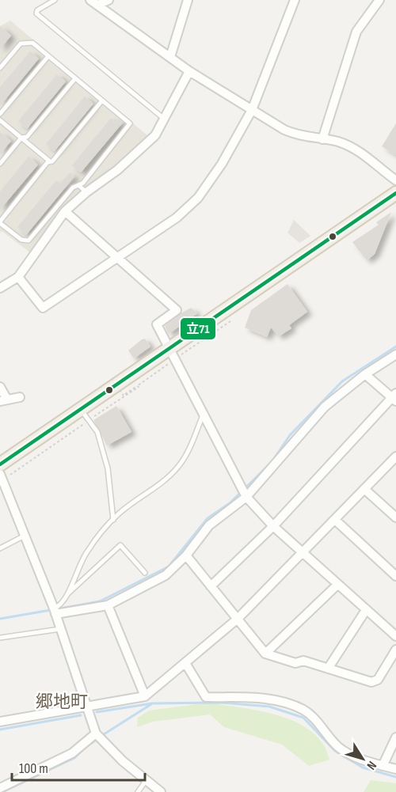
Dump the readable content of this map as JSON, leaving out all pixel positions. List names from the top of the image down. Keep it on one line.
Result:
{"districts":["郷地町"],"lines":["transit line 立71"],"scale_bar":"100 m","north":"bottom right"}
